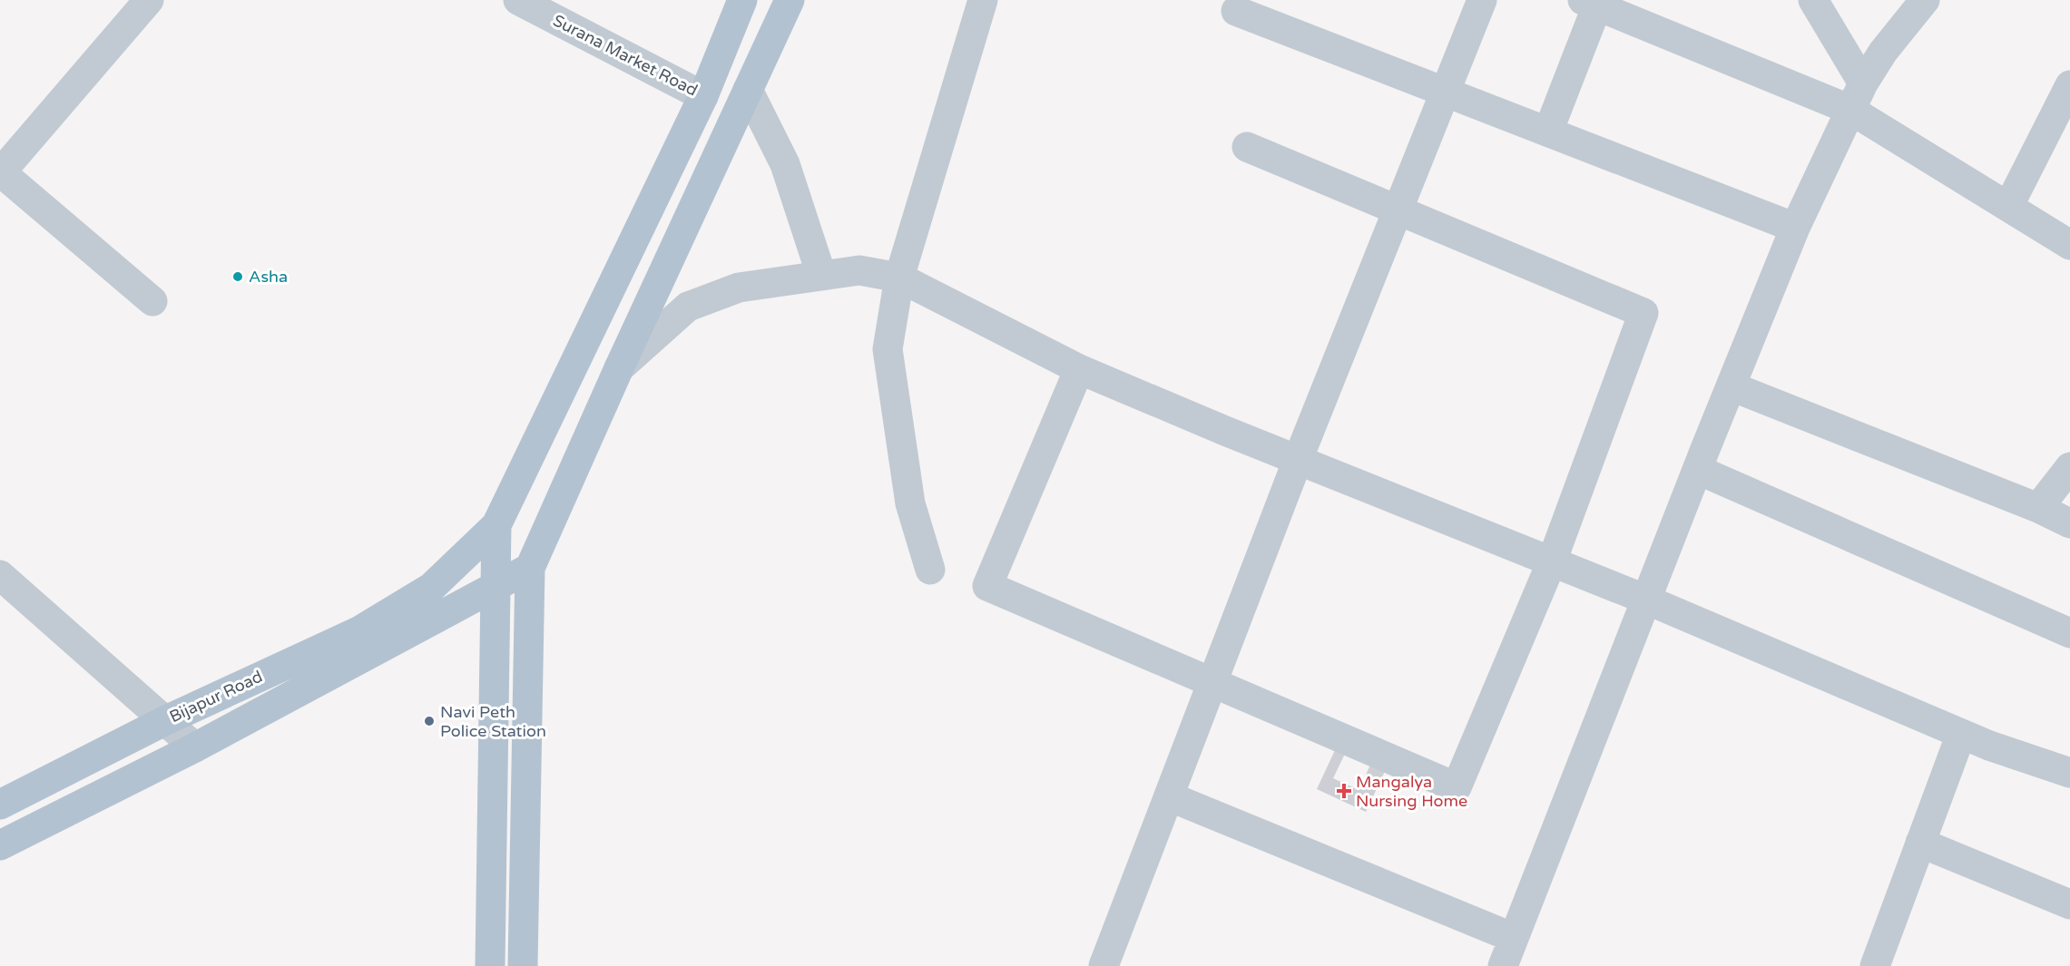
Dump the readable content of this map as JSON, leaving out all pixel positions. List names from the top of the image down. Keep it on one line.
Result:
{"streets":{"main road":["Bijapur Road"],"street":["Surana Market Road"]},"places":{"other":["Asha","Navi Peth Police Station"],"health":["Mangalya Nursing Home"]}}
